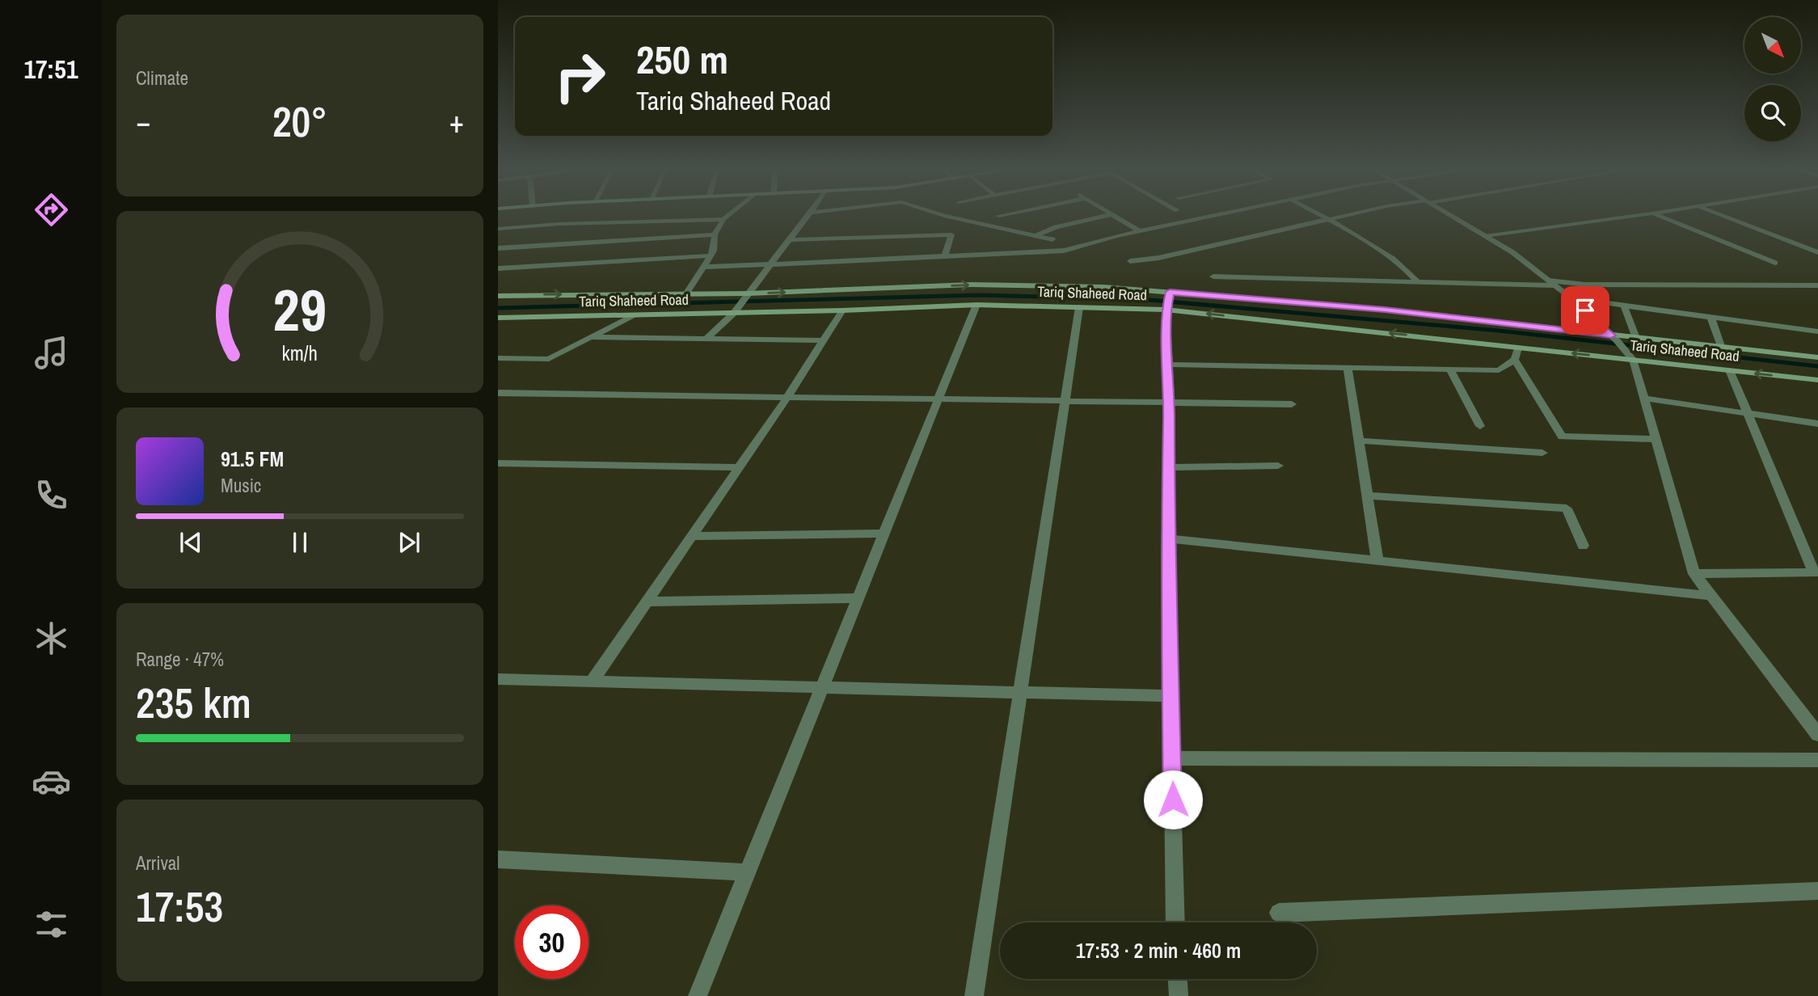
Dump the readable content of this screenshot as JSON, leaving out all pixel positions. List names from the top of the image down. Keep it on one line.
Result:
{"streets":{"main road":["Tariq Shaheed Road"]},"north":"bottom right","page":{"tabs":"17:51","tile":["Climate",["Range · 47%","235 km"],["Arrival","17:53"]],"turn":["250 m","Tariq Shaheed Road"],"heat":["−","20°","+"],"song":["91.5 FM","Music"],"limit":"30","trip":"17:53 · 2 min · 460 m","gauge":["29","km/h"]}}
